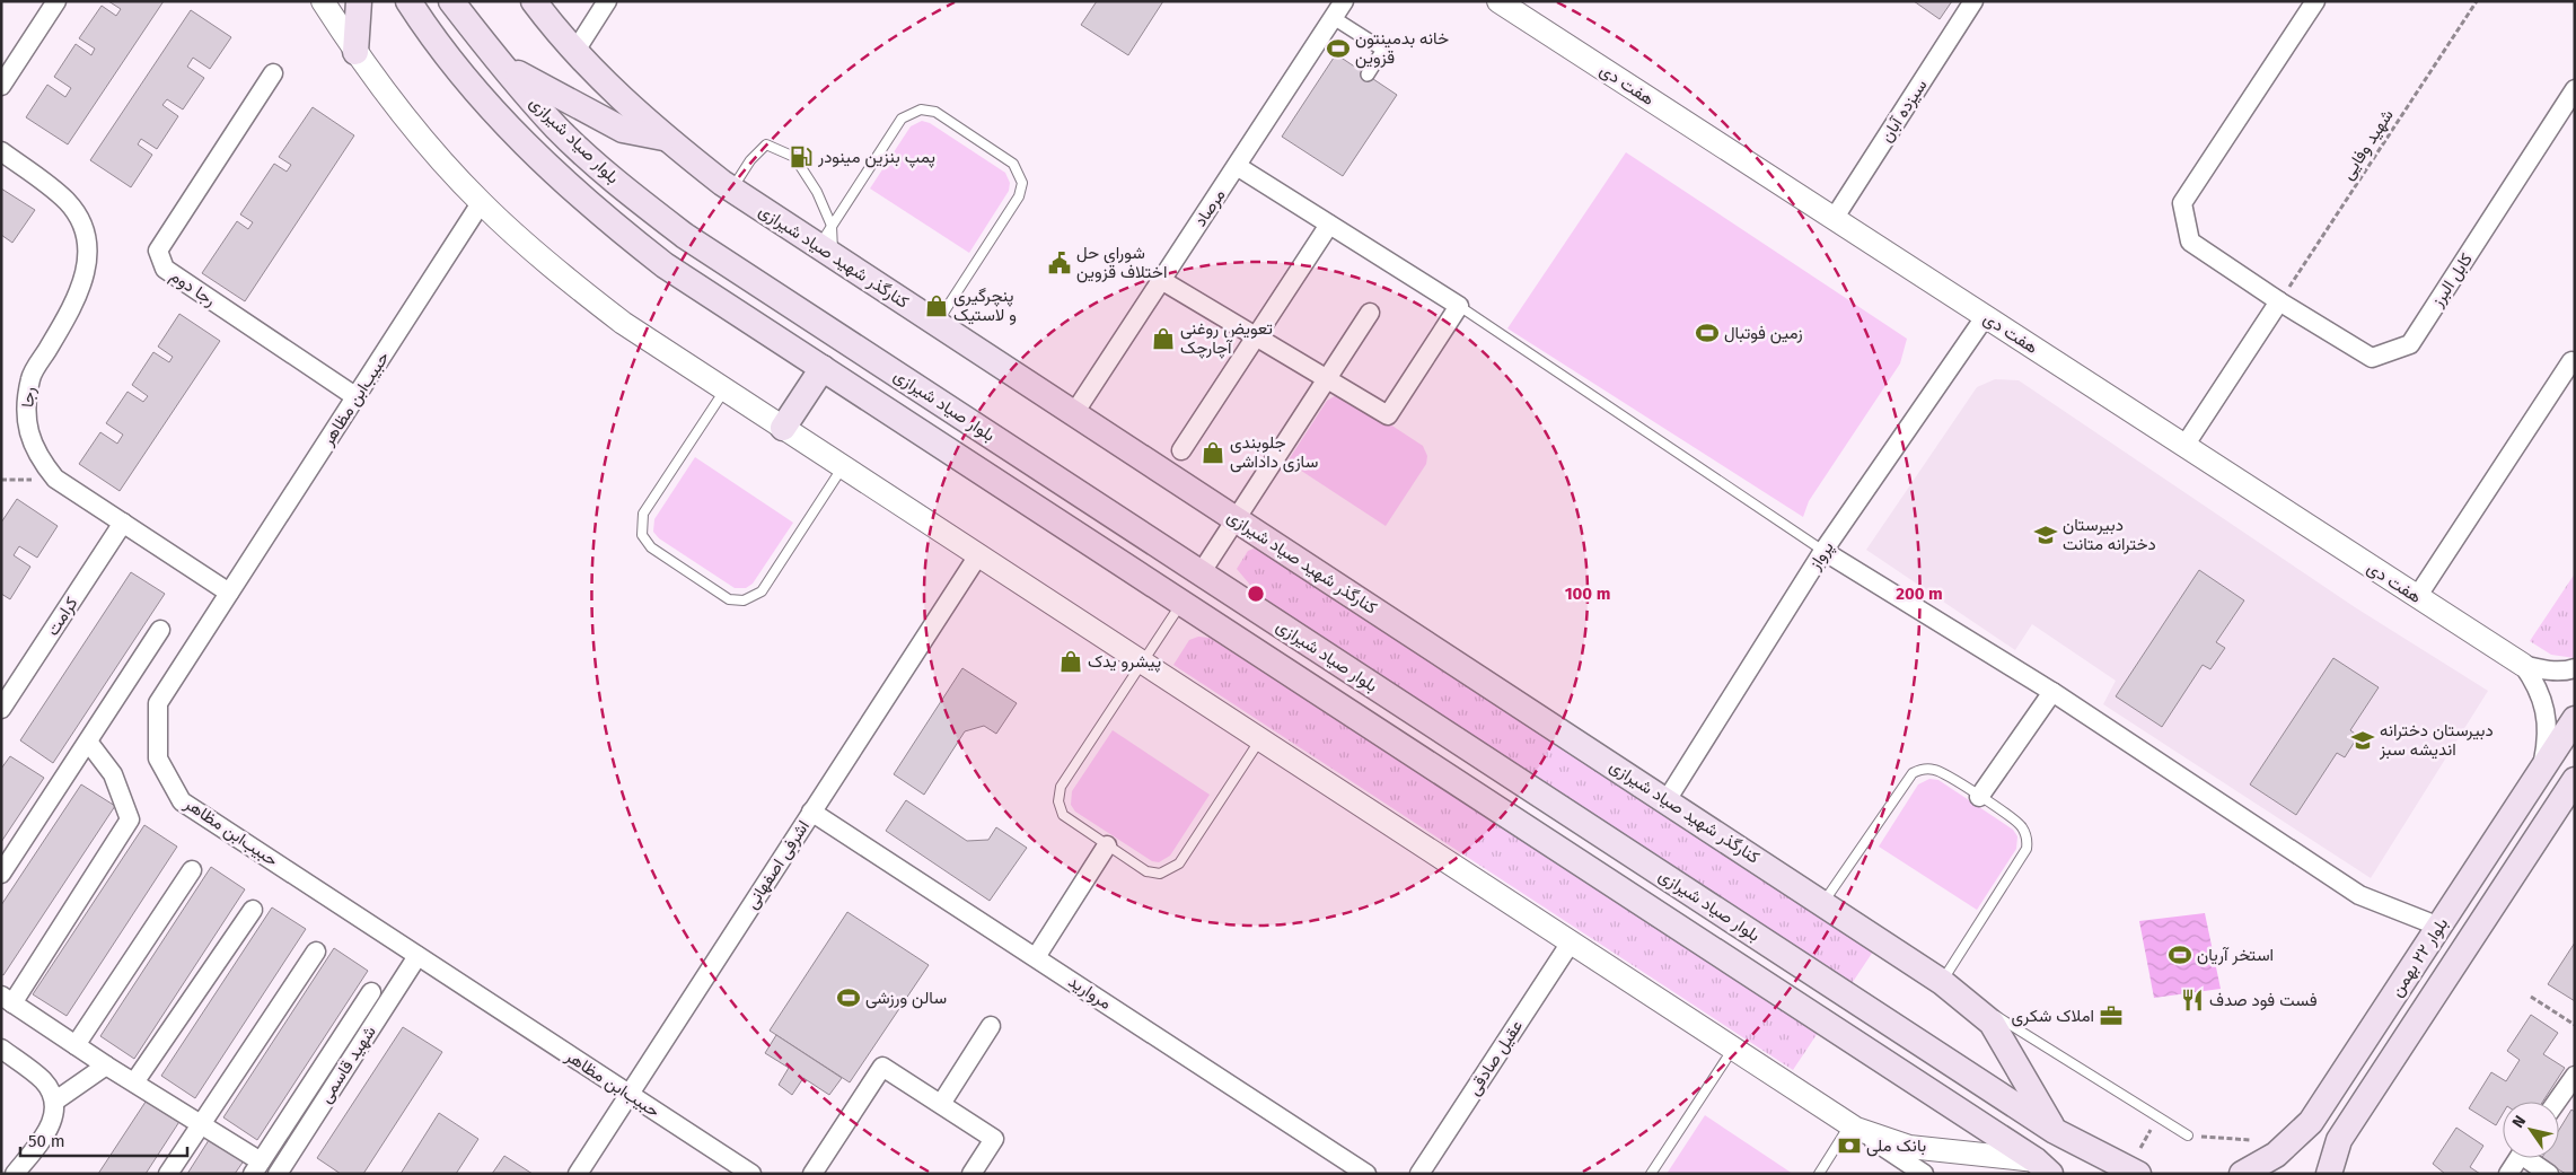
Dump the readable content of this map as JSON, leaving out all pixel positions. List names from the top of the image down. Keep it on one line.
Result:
{"streets":{"main road":["بلوار صیاد شیرازی","کنارگذر شهید صیاد شیرازی","بلوار ۲۲ بهمن"],"street":["هفت دی","سیزده آبان","مرصاد","کابل البرز","رجا دوم","رجا","حبیب‌ابن مظاهر","پرواز","کرامت","اشرفی اصفهانی","مروارید","عقیل صادقی","شهید قاسمی"],"path":["شهید وفایی"]},"crossings":[["هفت دی","سیزده آبان"],["هفت دی","پرواز"],["بلوار صیاد شیرازی","کنارگذر شهید صیاد شیرازی"],["شهید وفایی","کابل البرز"],["مرصاد","کنارگذر شهید صیاد شیرازی"],["کنارگذر شهید صیاد شیرازی","پرواز"],["رجا دوم","حبیب‌ابن مظاهر"],["رجا","حبیب‌ابن مظاهر"],["رجا","کرامت"],["حبیب‌ابن مظاهر","اشرفی اصفهانی"],["حبیب‌ابن مظاهر","شهید قاسمی"],["اشرفی اصفهانی","مروارید"]],"places":{"sports":["خانه بدمینتون قزوین","زمین فوتبال","استخر آریان","سالن ورزشی"],"fuel station":["پمپ بنزین مینودر"],"public building":["شورای حل اختلاف قزوین"],"shop":["پنچرگیری و لاستیک","تعویض روغنی آچارچک","جلوبندی سازی داداشی","پیشرو یدک"],"school or university":["دبیرستان دخترانه متانت","دبیرستان دخترانه اندیشه سبز"],"restaurant":["فست فود صدف"],"office":["املاک شکری"],"bank":["بانک ملی"]},"scale_bar":"50 m","north":"top left","rings":["100 m","200 m"]}
